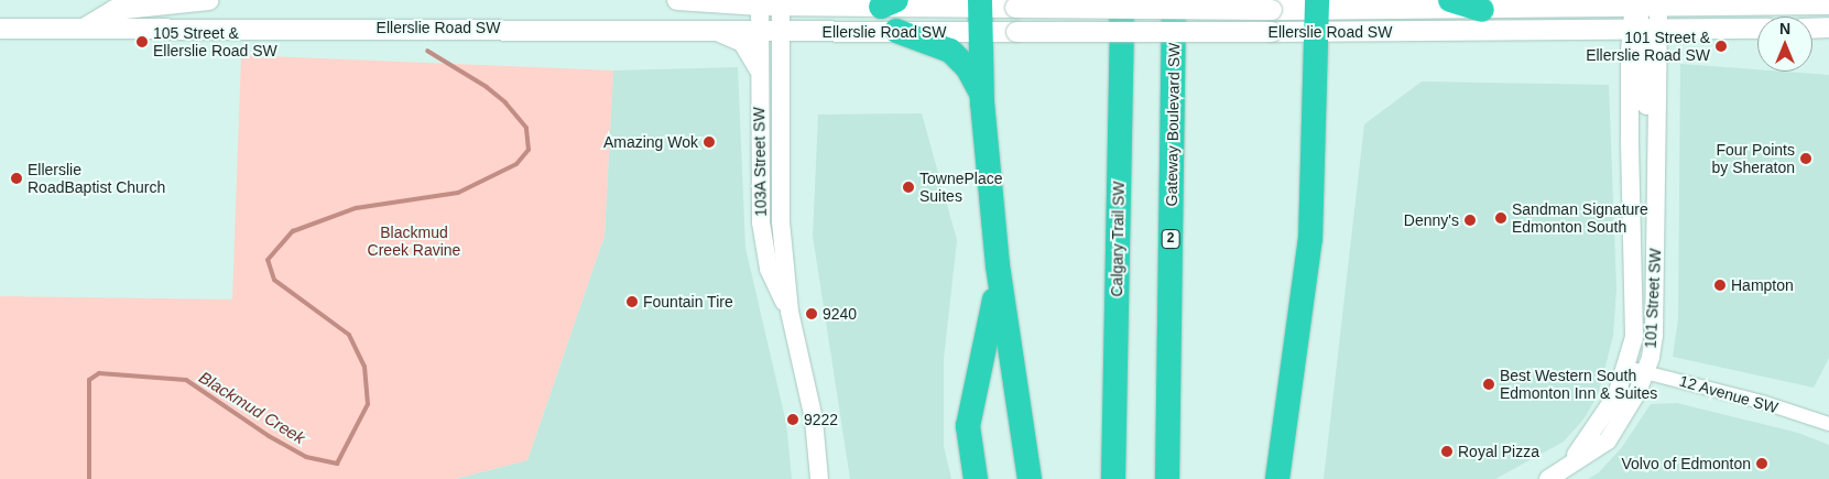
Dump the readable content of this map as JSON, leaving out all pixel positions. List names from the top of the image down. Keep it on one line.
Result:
{"streets":{"highway":["Gateway Boulevard SW","Calgary Trail SW","2"],"main road":["Ellerslie Road SW"],"street":["103A Street SW","101 Street SW","12 Avenue SW"]},"crossings":[["Ellerslie Road SW","103A Street SW"],["Ellerslie Road SW","101 Street SW"],["101 Street SW","12 Avenue SW"]],"water":["Blackmud Creek"],"parks":["Blackmud Creek Ravine"],"places":["105 Street & Ellerslie Road SW","101 Street & Ellerslie Road SW","Amazing Wok","Four Points by Sheraton","Ellerslie RoadBaptist Church","TownePlace Suites","Sandman Signature Edmonton South","Denny's","Hampton","Fountain Tire","9240","Best Western South Edmonton Inn & Suites","9222","Royal Pizza","Volvo of Edmonton"],"north":"top"}
